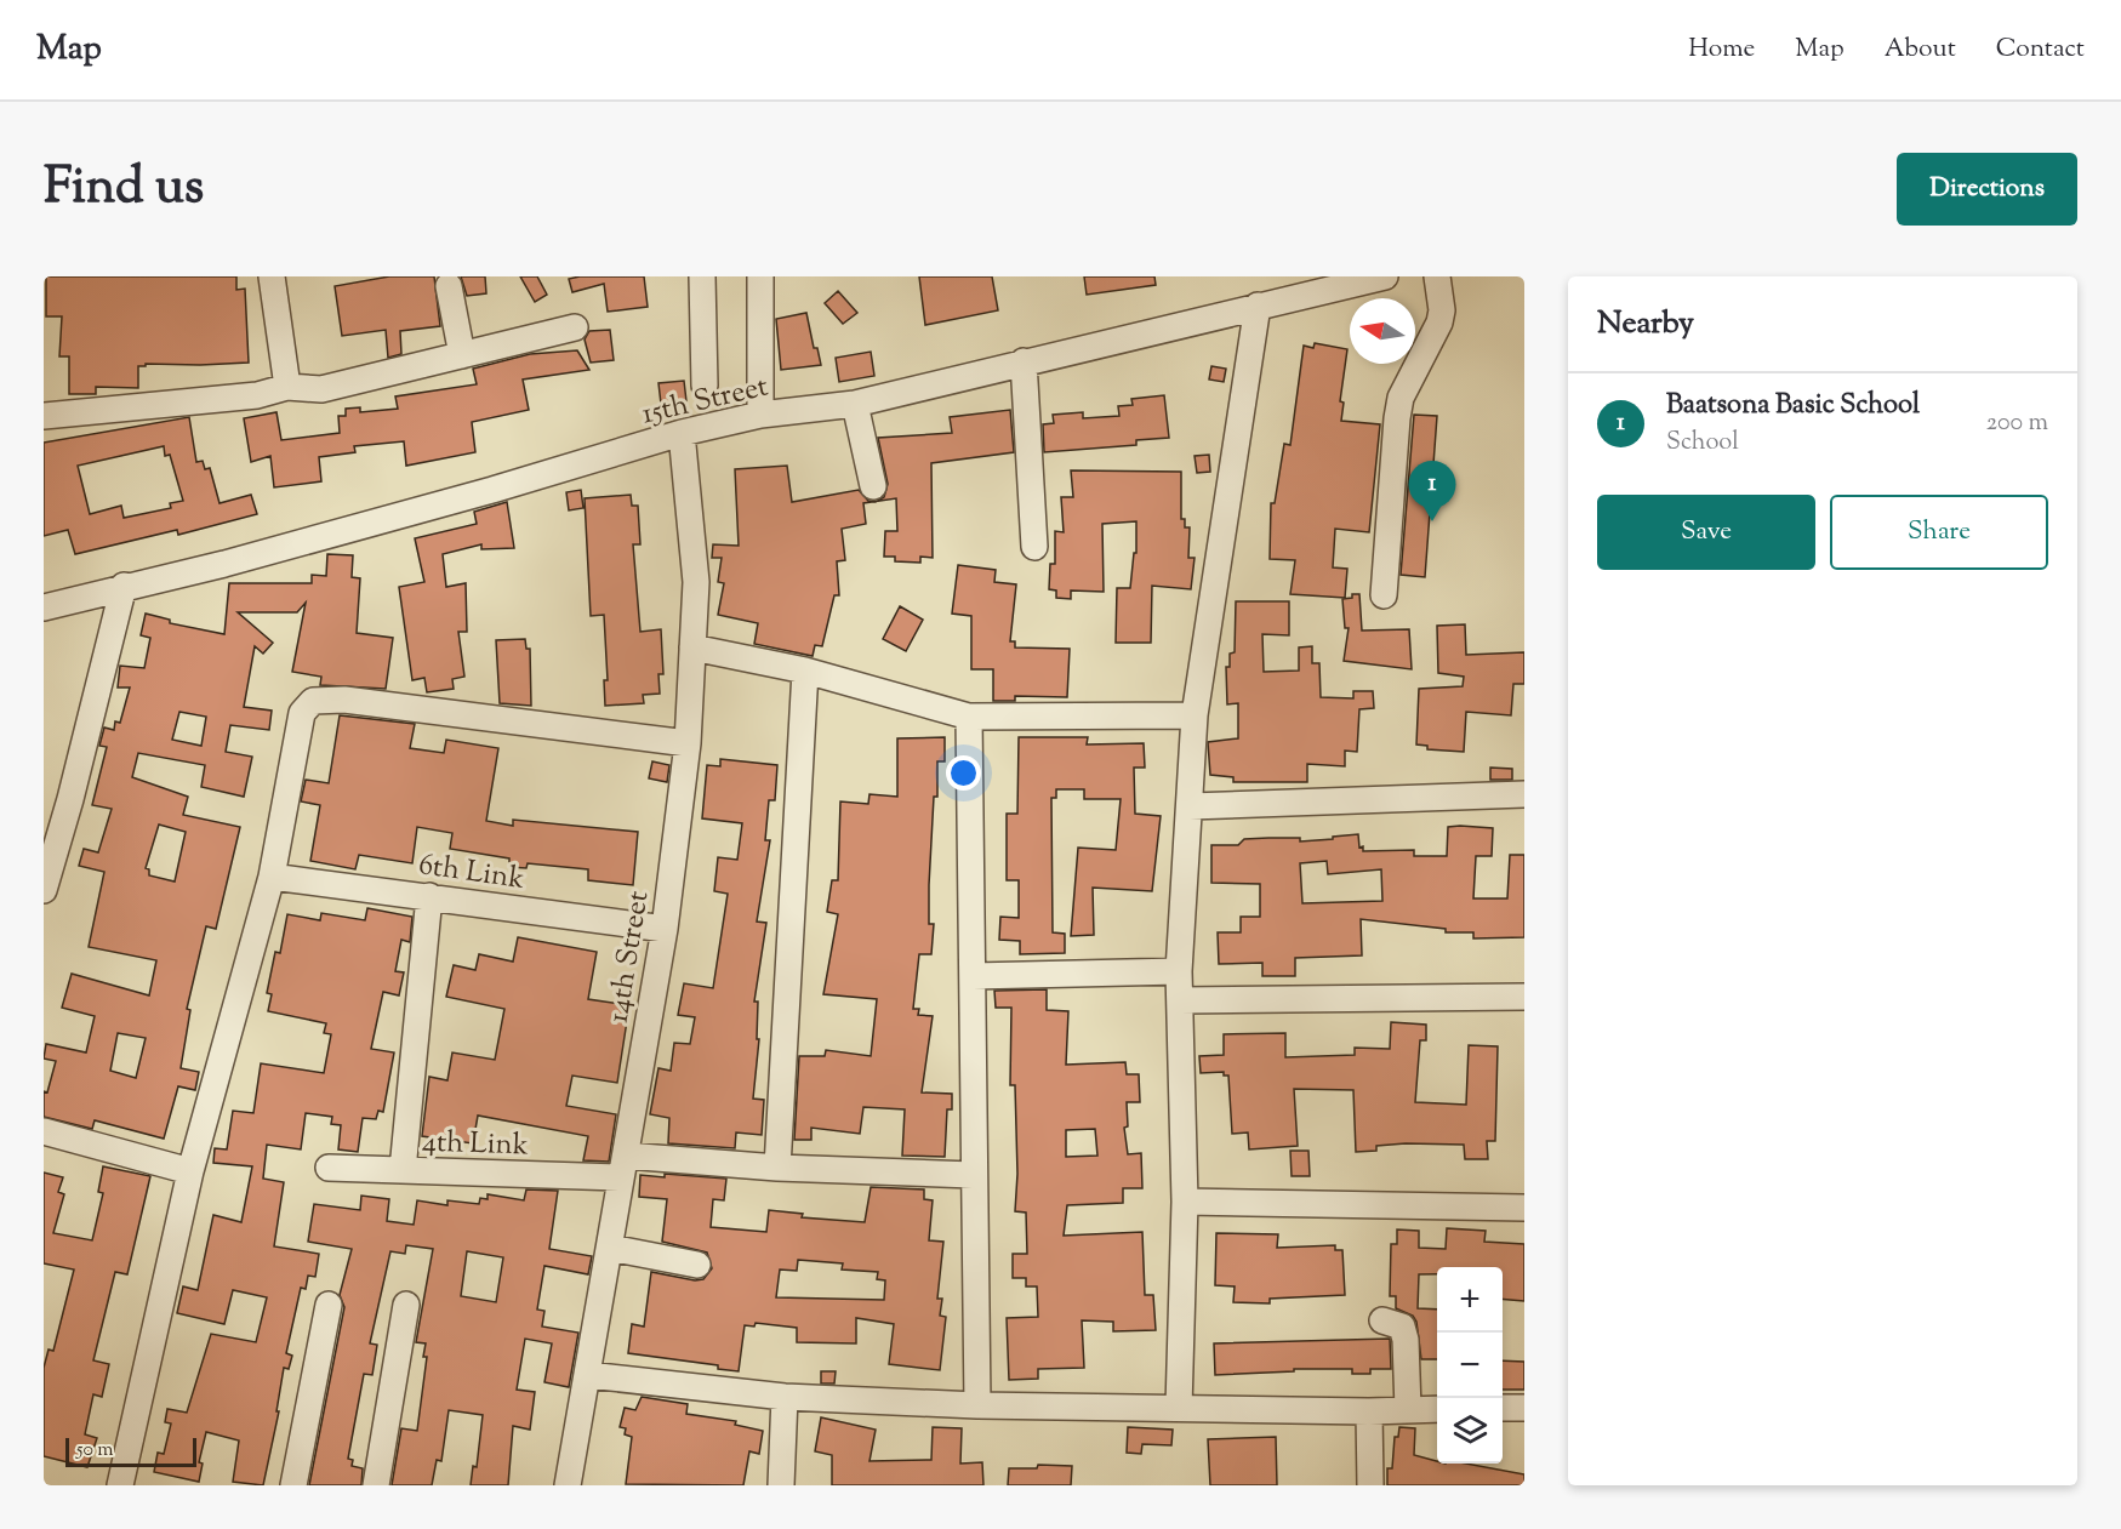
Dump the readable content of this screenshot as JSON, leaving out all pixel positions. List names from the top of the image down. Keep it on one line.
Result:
{"streets":{"street":["15th Street","6th Link","14th Street","4th Link"]},"crossings":[["15th Street","14th Street"],["6th Link","14th Street"],["14th Street","4th Link"]],"scale_bar":"50 m","north":"left","page":{"header":"Map","nav":["Home","Map","About","Contact"],"title":"Find us","buttons":["Directions",["Save","Share"]],"heading":"Nearby","list":[{"mark":"1","name":"Baatsona Basic School","note":"School","value":"200 m"}],"pins":"1","map_buttons":["+","−"],"scale":"50 m"}}
